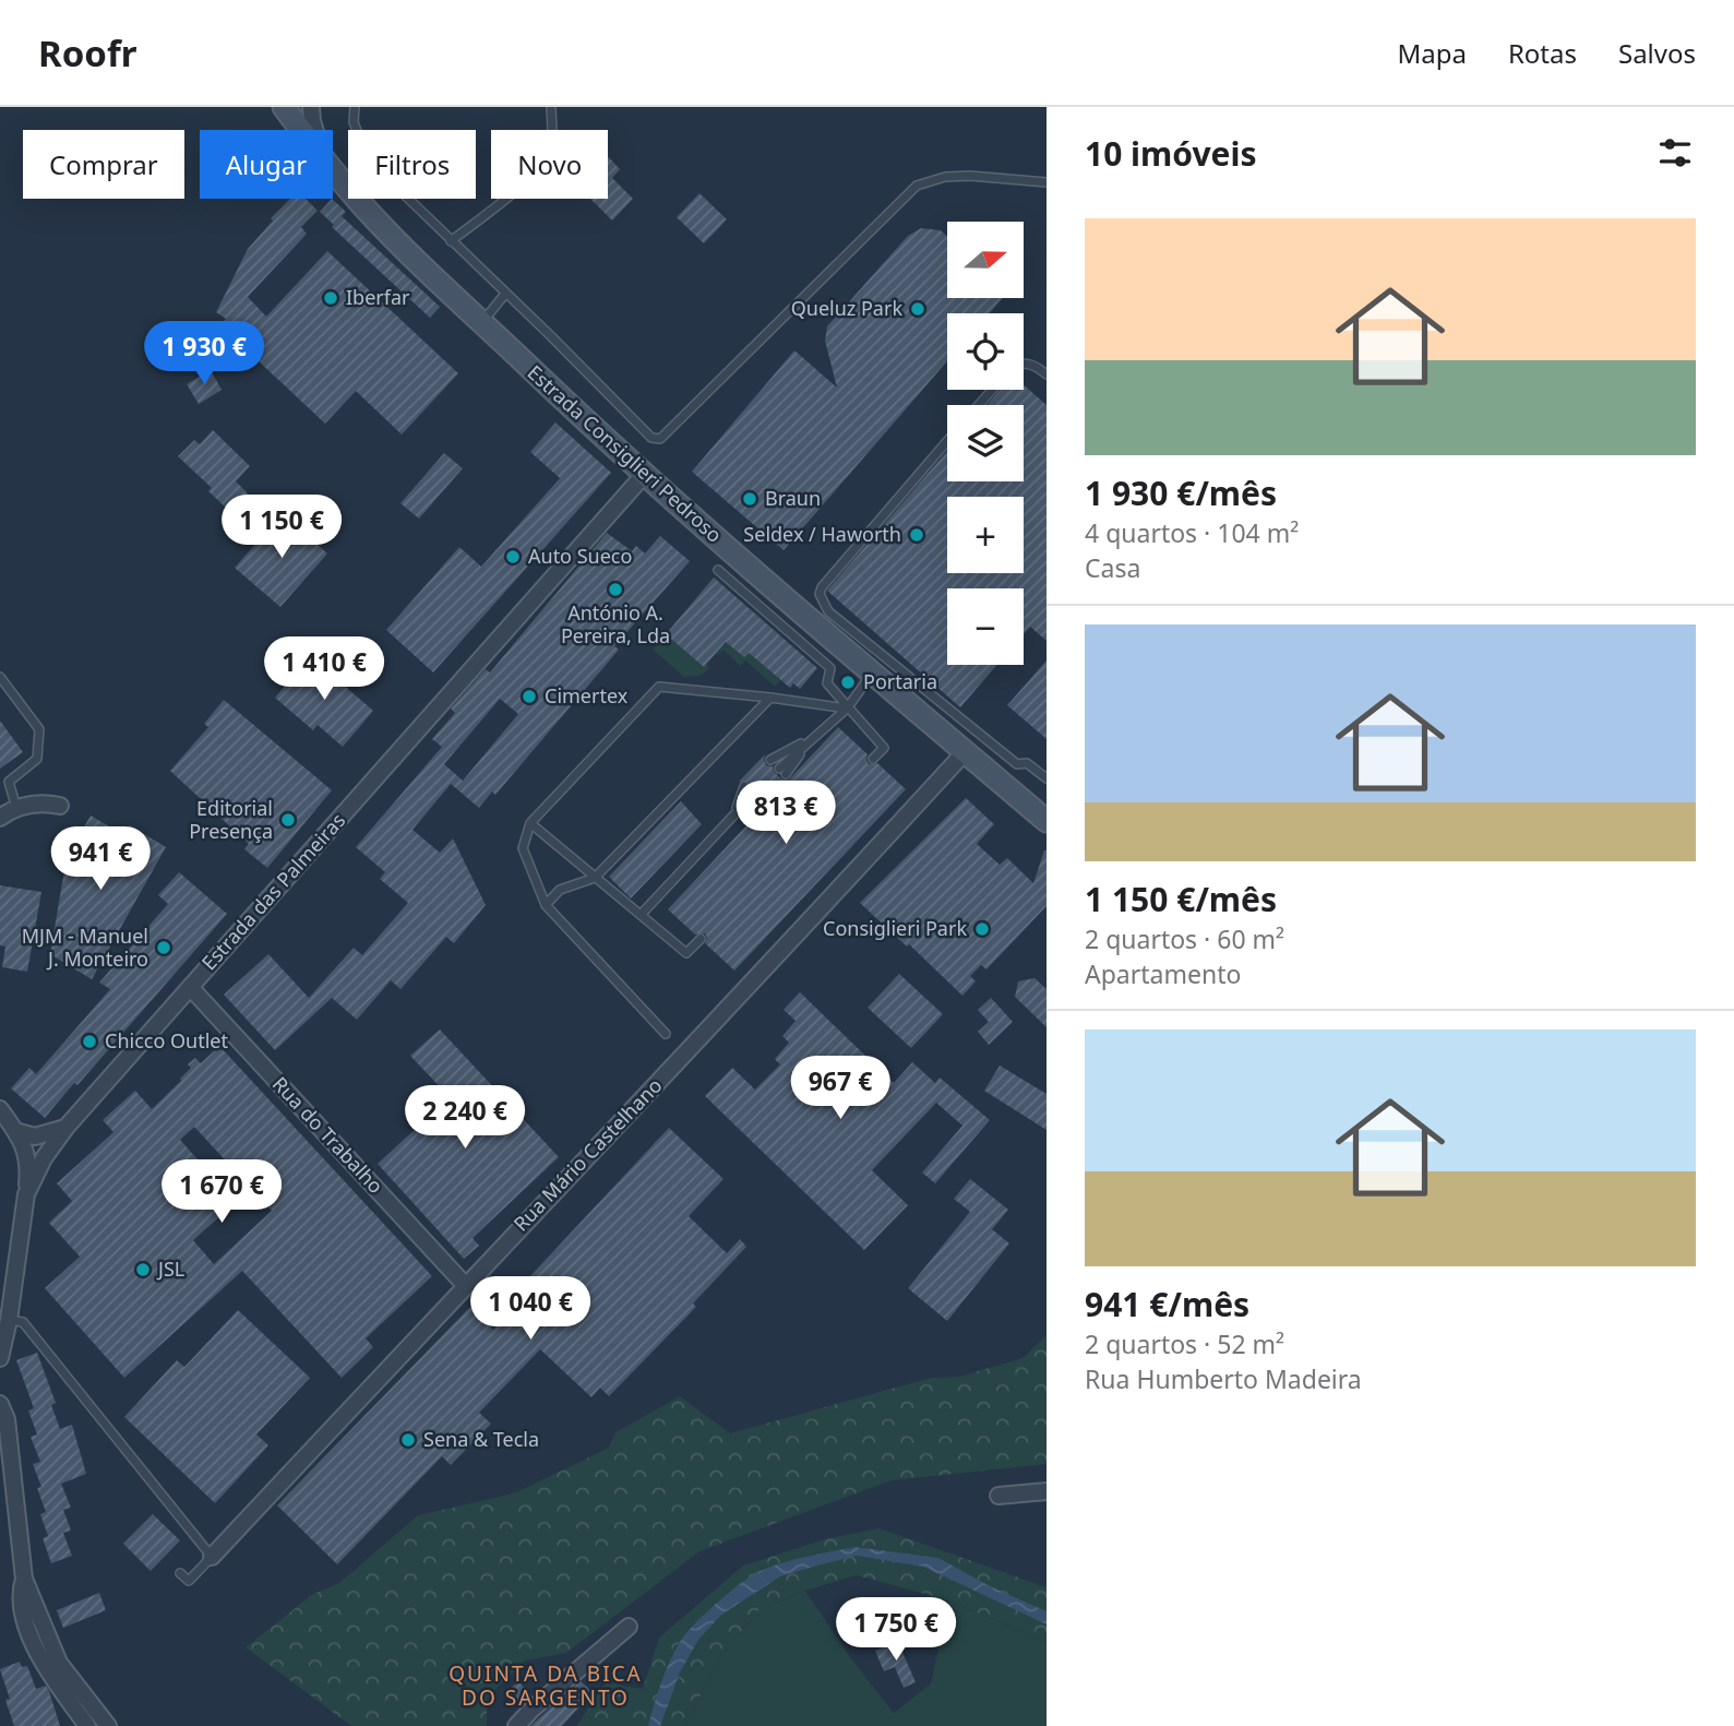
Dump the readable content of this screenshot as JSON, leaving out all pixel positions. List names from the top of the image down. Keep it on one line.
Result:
{"streets":{"main road":["Estrada Consiglieri Pedroso"],"street":["Estrada das Palmeiras","Rua do Trabalho","Rua Mário Castelhano"]},"crossings":[["Estrada Consiglieri Pedroso","Estrada das Palmeiras"],["Estrada Consiglieri Pedroso","Rua Mário Castelhano"],["Estrada das Palmeiras","Rua do Trabalho"],["Rua do Trabalho","Rua Mário Castelhano"]],"districts":["QUINTA DA BICA DO SARGENTO"],"places":["Iberfar","Queluz Park","Braun","Seldex / Haworth","Auto Sueco","António A. Pereira, Lda","Portaria","Cimertex","Editorial Presença","Consiglieri Park","MJM - Manuel J. Monteiro","Chicco Outlet","JSL","Sena & Tecla"],"north":"right","page":{"header":"Roofr","nav":["Mapa","Rotas","Salvos"],"heading":"10 imóveis","chip":["Comprar","Alugar","Filtros","Novo"],"list":[{"name":"1 930 €/mês","note":"4 quartos · 104 m² · Casa"},{"name":"1 150 €/mês","note":"2 quartos · 60 m² · Apartamento"},{"name":"941 €/mês","note":"2 quartos · 52 m² · Rua Humberto Madeira"}],"map_buttons":["+","−"],"price":["1 930 €","1 150 €","1 410 €","813 €","941 €","967 €","2 240 €","1 670 €","1 040 €","1 750 €"]}}
